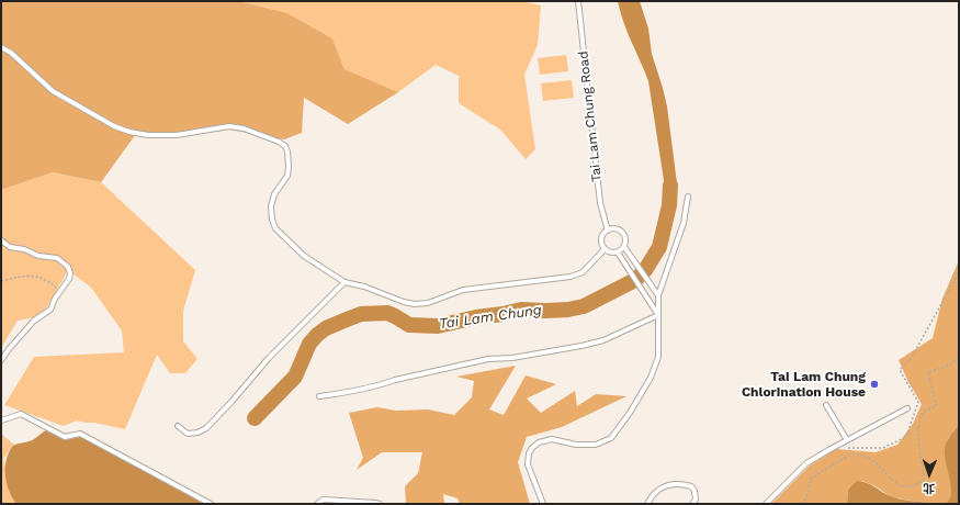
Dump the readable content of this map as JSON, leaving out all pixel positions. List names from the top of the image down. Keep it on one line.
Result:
{"streets":{"lane":["Tai Lam Chung Road"]},"water":["Tai Lam Chung"],"places":["Tai Lam Chung Chlorination House"],"north":"bottom"}
